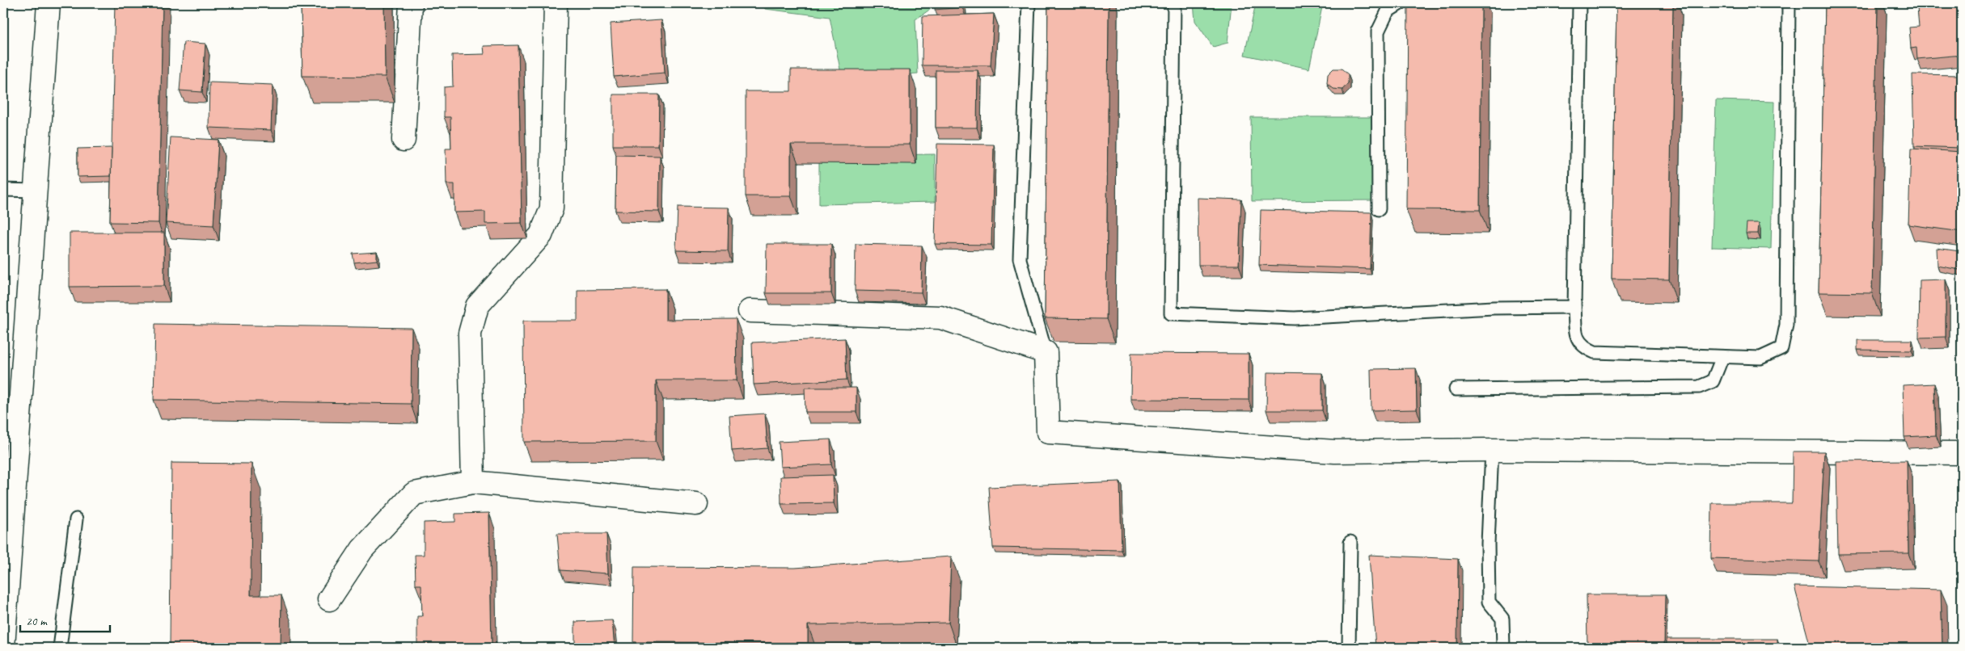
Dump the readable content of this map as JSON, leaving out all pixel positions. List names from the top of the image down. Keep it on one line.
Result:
{"scale_bar":"20 m"}
